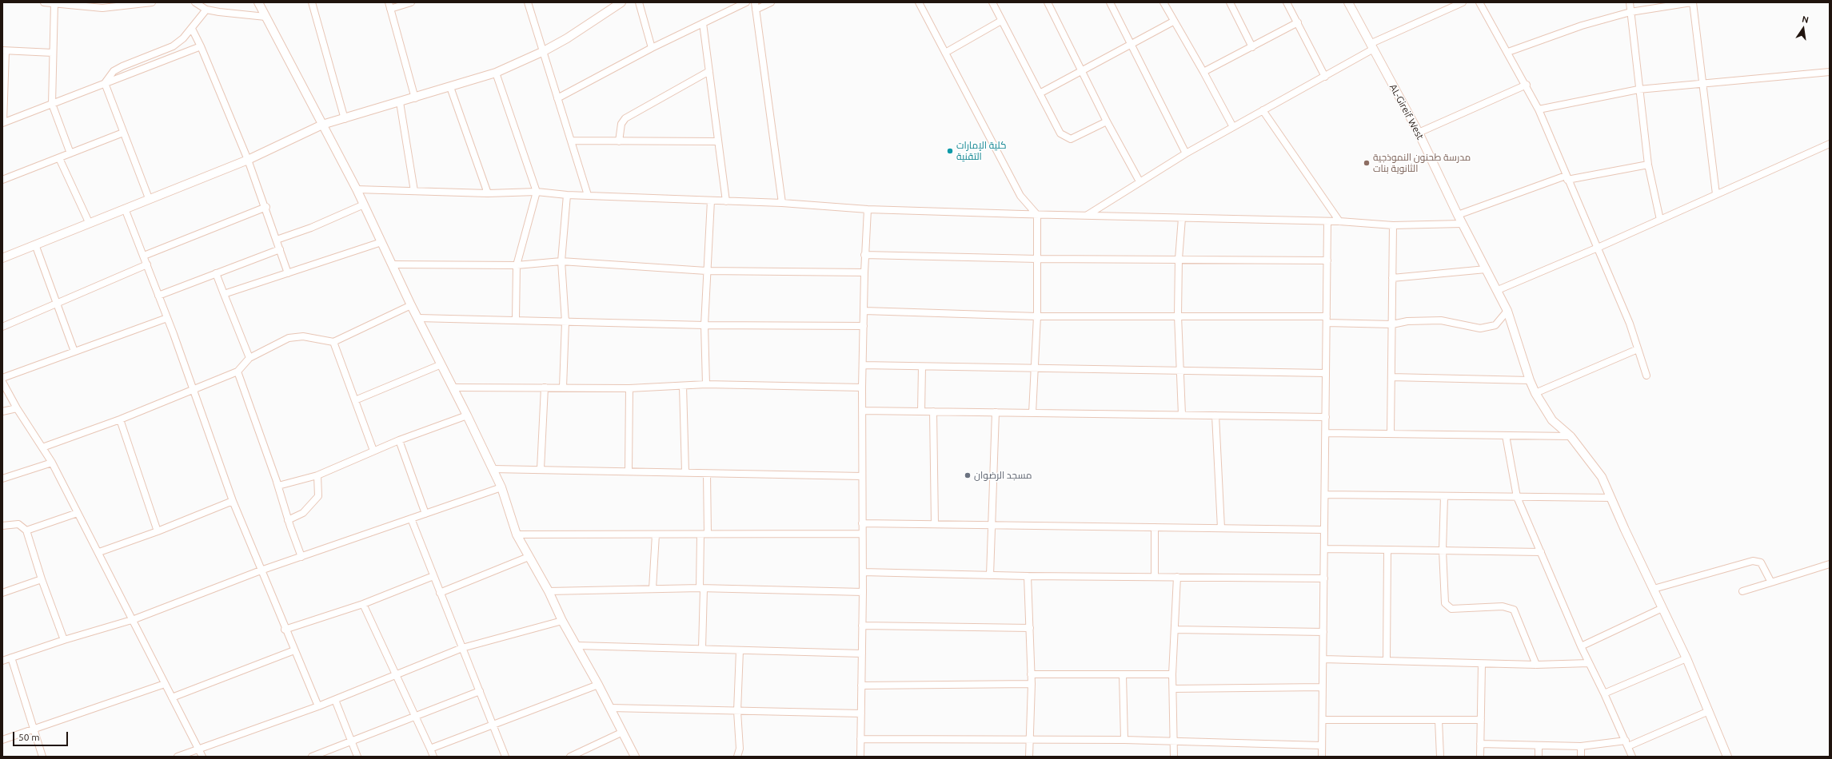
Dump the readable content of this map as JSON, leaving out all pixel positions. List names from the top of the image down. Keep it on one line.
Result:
{"streets":{"street":["AL-Gireif West"]},"places":["كلية الإمارات التقنية","مدرسة طحنون النموذجية الثانوية بنات","مسجد الرضوان"],"scale_bar":"50 m","north":"top"}
